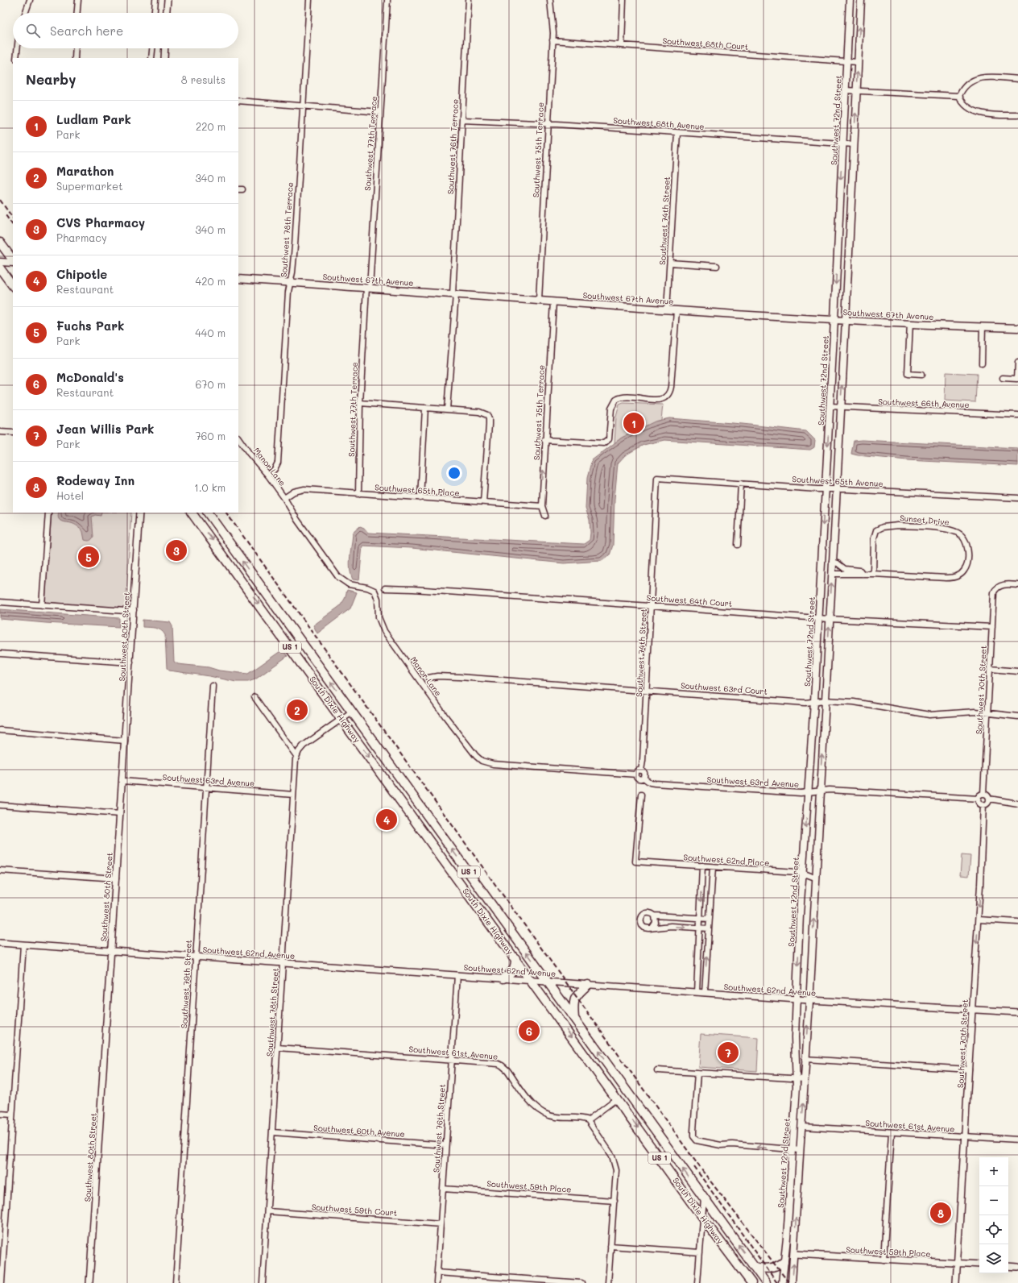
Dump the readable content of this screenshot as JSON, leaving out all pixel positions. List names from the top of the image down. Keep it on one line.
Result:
{"streets":{"highway":["US 1","South Dixie Highway"],"main road":["Southwest 72nd Street","Southwest 67th Avenue"],"street":["Southwest 68th Court","Southwest 68th Avenue","Southwest 77th Terrace","Southwest 76th Terrace","Southwest 75th Terrace","Southwest 74th Street","Southwest 78th Terrace","Southwest 66th Avenue","Manor Lane","Southwest 65th Avenue","Southwest 65th Place","Sunset Drive","Southwest 64th Court","Southwest 80th Street","Southwest 63rd Court","Southwest 70th Street","Southwest 63rd Avenue","Southwest 62nd Place","Southwest 62nd Avenue","Southwest 79th Street","Southwest 78th Street","Southwest 61st Avenue","Southwest 76th Street","Southwest 60th Avenue","Southwest 59th Place","Southwest 59th Court"]},"crossings":[["Southwest 68th Court","Southwest 72nd Street"],["Southwest 68th Court","Southwest 75th Terrace"],["Southwest 72nd Street","Southwest 68th Avenue"],["Southwest 72nd Street","Southwest 67th Avenue"],["Southwest 72nd Street","Southwest 66th Avenue"],["Southwest 72nd Street","Southwest 65th Avenue"],["Southwest 72nd Street","Sunset Drive"],["Southwest 72nd Street","Southwest 64th Court"],["Southwest 72nd Street","Southwest 63rd Court"],["Southwest 72nd Street","Southwest 63rd Avenue"],["Southwest 72nd Street","Southwest 62nd Place"],["Southwest 72nd Street","Southwest 62nd Avenue"],["Southwest 72nd Street","Southwest 61st Avenue"],["Southwest 72nd Street","Southwest 59th Place"],["Southwest 68th Avenue","Southwest 76th Terrace"],["Southwest 68th Avenue","Southwest 75th Terrace"],["Southwest 68th Avenue","Southwest 74th Street"],["Southwest 77th Terrace","Southwest 67th Avenue"],["Southwest 77th Terrace","Southwest 65th Place"],["Southwest 76th Terrace","Southwest 67th Avenue"],["Southwest 75th Terrace","Southwest 67th Avenue"],["Southwest 75th Terrace","Southwest 65th Place"],["Southwest 74th Street","Southwest 67th Avenue"],["Southwest 74th Street","Southwest 65th Avenue"],["Southwest 74th Street","Southwest 64th Court"],["Southwest 74th Street","Southwest 63rd Court"],["Southwest 74th Street","Southwest 63rd Avenue"],["Southwest 78th Terrace","Southwest 67th Avenue"],["Southwest 78th Terrace","Manor Lane"],["Manor Lane","Southwest 65th Place"],["Manor Lane","Southwest 63rd Avenue"],["Southwest 64th Court","Southwest 70th Street"],["Southwest 80th Street","Southwest 63rd Avenue"],["Southwest 80th Street","Southwest 62nd Avenue"],["Southwest 63rd Court","Southwest 70th Street"],["Southwest 70th Street","Southwest 63rd Avenue"],["Southwest 70th Street","Southwest 62nd Avenue"],["Southwest 70th Street","Southwest 61st Avenue"],["Southwest 70th Street","Southwest 59th Place"],["South Dixie Highway","Southwest 62nd Avenue"],["Southwest 63rd Avenue","Southwest 79th Street"],["Southwest 63rd Avenue","Southwest 78th Street"],["Southwest 62nd Avenue","Southwest 79th Street"],["Southwest 62nd Avenue","Southwest 78th Street"],["Southwest 62nd Avenue","Southwest 76th Street"],["Southwest 78th Street","Southwest 61st Avenue"],["Southwest 78th Street","Southwest 60th Avenue"],["Southwest 78th Street","Southwest 59th Court"],["Southwest 61st Avenue","Southwest 76th Street"],["Southwest 76th Street","Southwest 60th Avenue"],["Southwest 76th Street","Southwest 59th Place"],["Southwest 76th Street","Southwest 59th Court"]],"page":{"search":"Search here","heading":["Nearby","8 results"],"list":[{"mark":"1","name":"Ludlam Park","note":"Park","value":"220 m"},{"mark":"2","name":"Marathon","note":"Supermarket","value":"340 m"},{"mark":"3","name":"CVS Pharmacy","note":"Pharmacy","value":"340 m"},{"mark":"4","name":"Chipotle","note":"Restaurant","value":"420 m"},{"mark":"5","name":"Fuchs Park","note":"Park","value":"440 m"},{"mark":"6","name":"McDonald's","note":"Restaurant","value":"670 m"},{"mark":"7","name":"Jean Willis Park","note":"Park","value":"760 m"},{"mark":"8","name":"Rodeway Inn","note":"Hotel","value":"1.0 km"}],"pins":["1","3","5","2","4","6","7","8"],"map_buttons":["+","−"]}}
